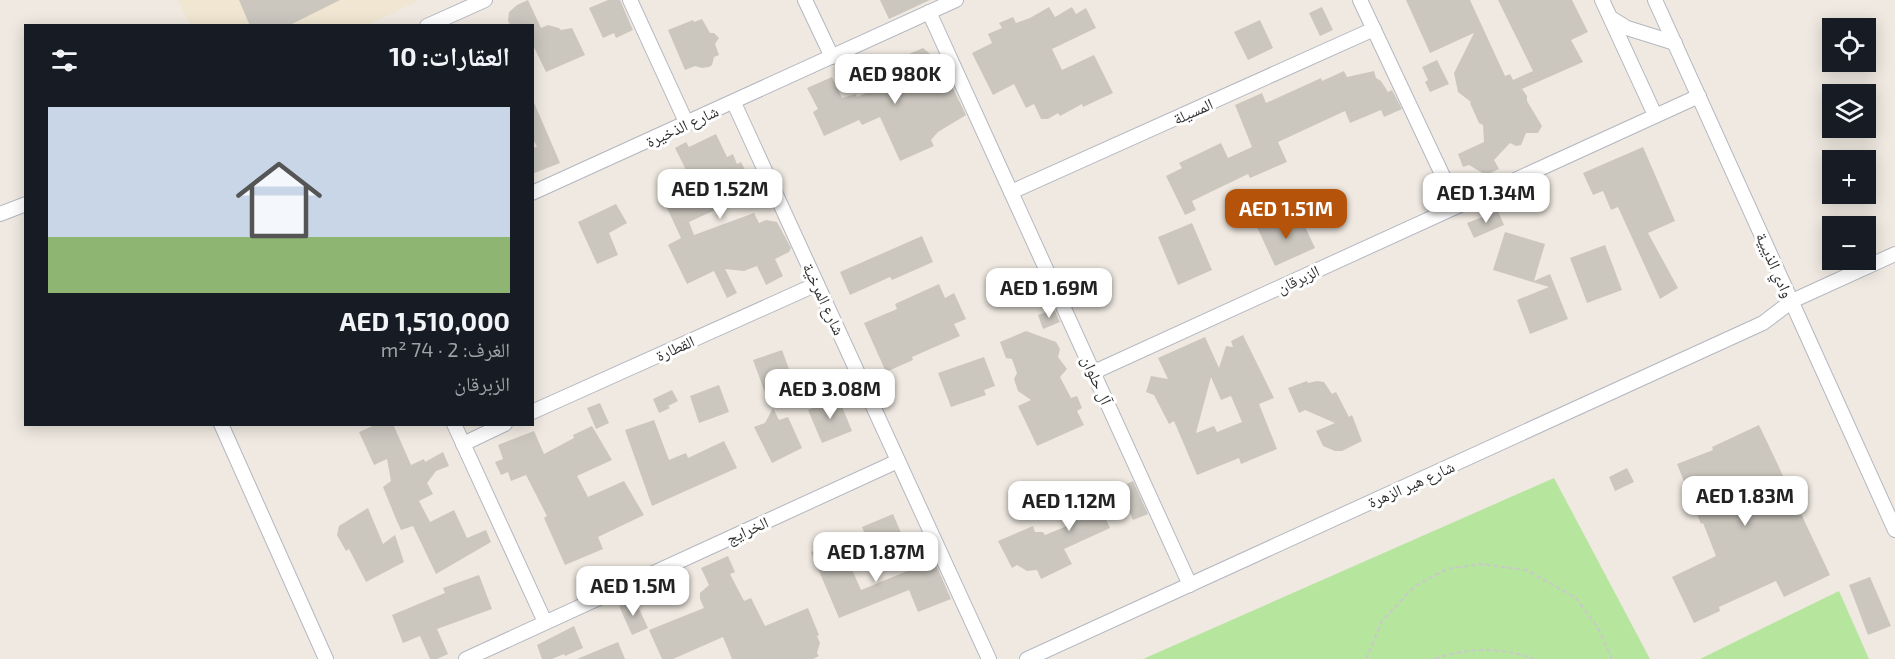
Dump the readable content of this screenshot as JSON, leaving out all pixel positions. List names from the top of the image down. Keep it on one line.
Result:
{"streets":{"street":["المسيلة","شارع الذخيرة","وادي الذيبية","الزبرقان","شارع المرخية","القطارة","آل حلوان","شارع هير الزهرة","الخرايج"]},"crossings":[["المسيلة","آل حلوان"],["شارع الذخيرة","شارع المرخية"],["شارع الذخيرة","آل حلوان"],["وادي الذيبية","الزبرقان"],["وادي الذيبية","شارع هير الزهرة"],["الزبرقان","آل حلوان"],["شارع المرخية","القطارة"],["شارع المرخية","الخرايج"],["آل حلوان","شارع هير الزهرة"]],"page":{"map_buttons":["+","−"],"heading":"العقارات: 10","price":["AED 980K","AED 1.52M","AED 1.34M","AED 1.51M","AED 1.69M","AED 3.08M","AED 1.83M","AED 1.12M","AED 1.87M","AED 1.5M"],"list":[{"name":"AED 1,510,000","note":"الغرف: 2 · 74 m² · الزبرقان"}]}}
